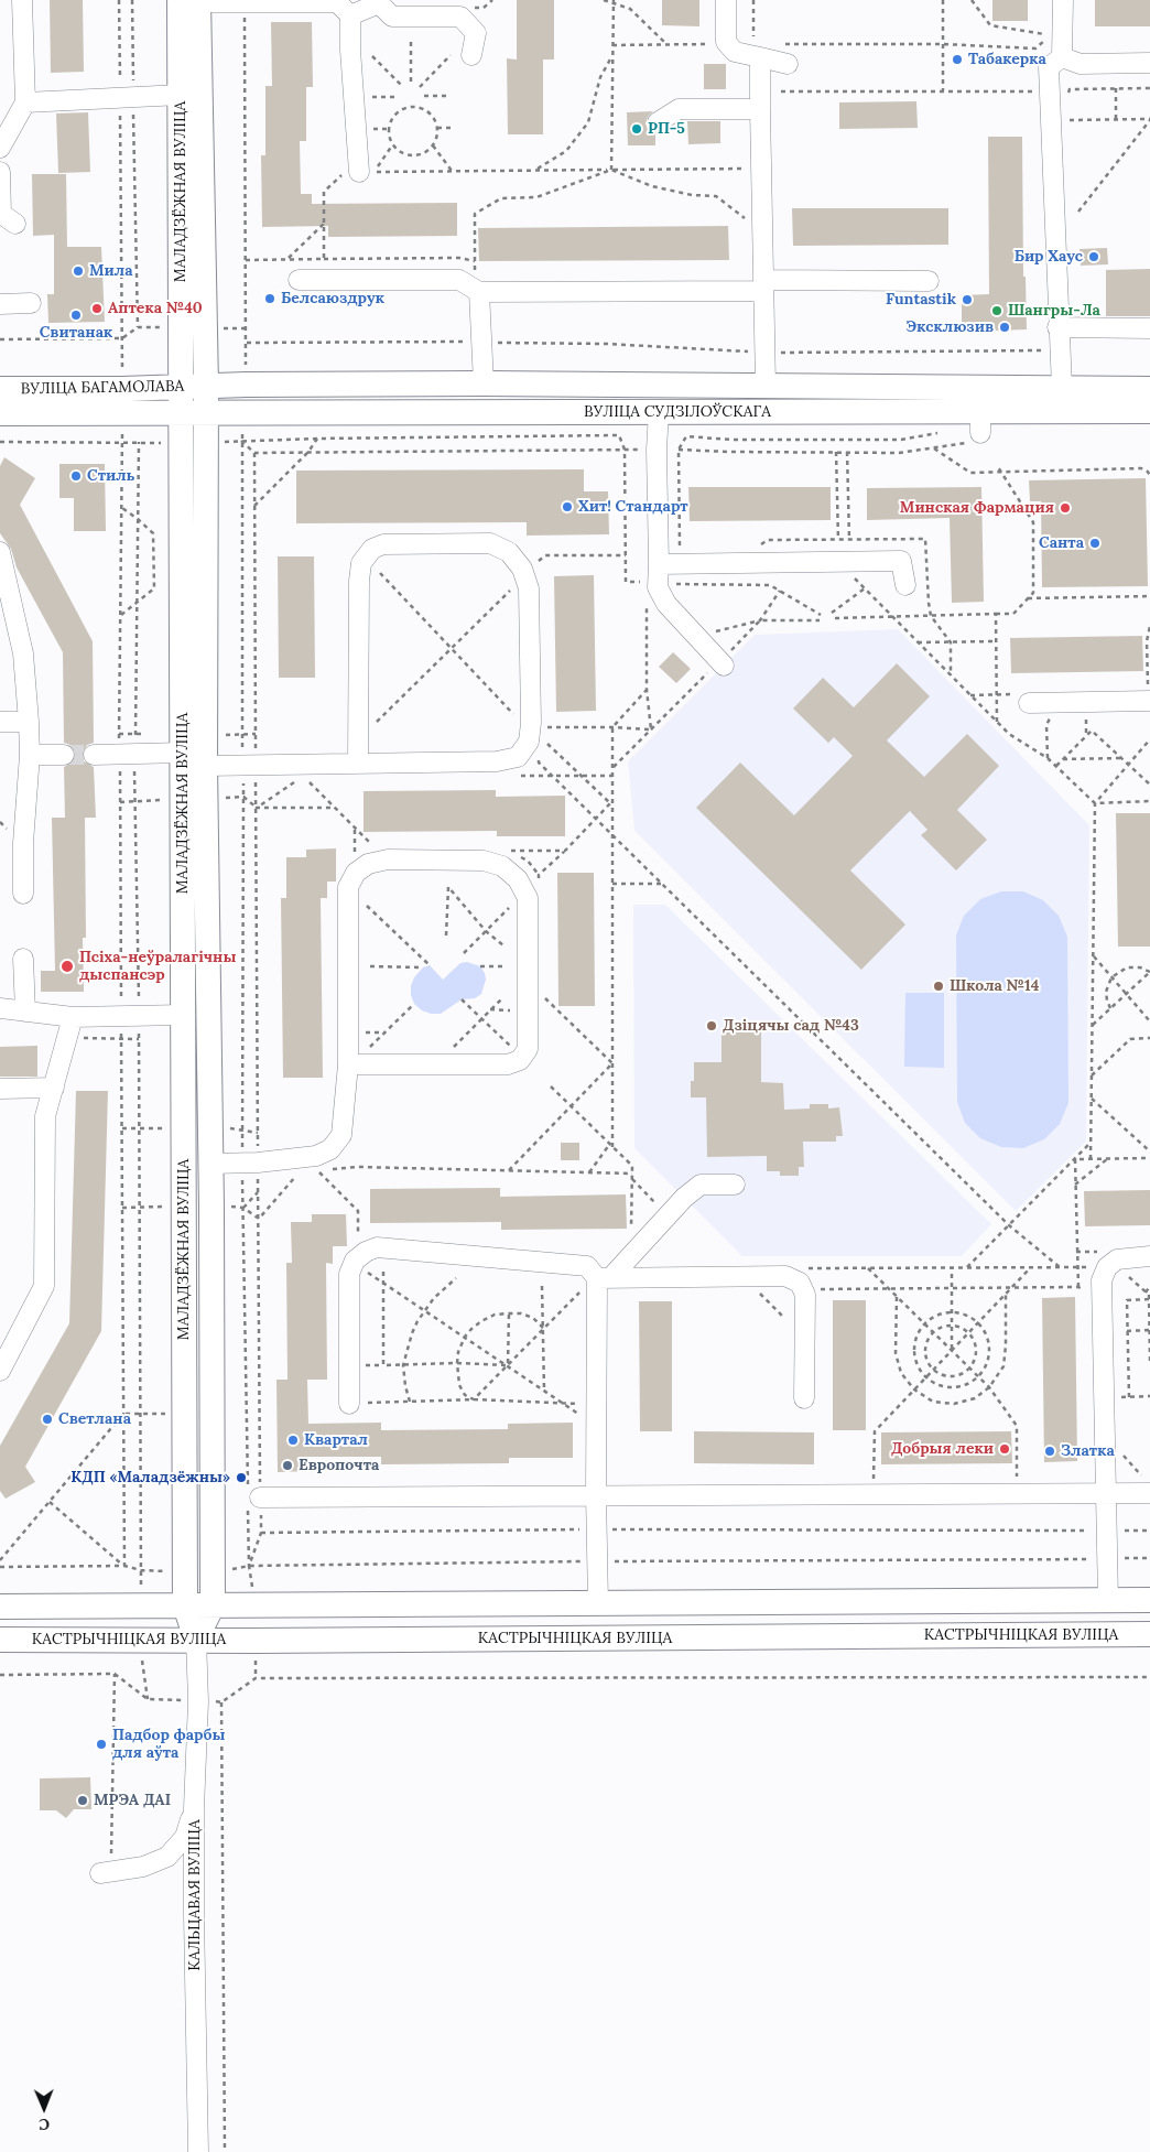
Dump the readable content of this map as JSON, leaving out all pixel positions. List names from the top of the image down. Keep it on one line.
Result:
{"streets":{"main road":["МАЛАДЗЁЖНАЯ ВУЛІЦА","ВУЛІЦА БАГАМОЛАВА","ВУЛІЦА СУДЗІЛОЎСКАГА","КАСТРЫЧНІЦКАЯ ВУЛІЦА"],"street":["КАЛЬЦАВАЯ ВУЛІЦА"]},"crossings":[["МАЛАДЗЁЖНАЯ ВУЛІЦА","ВУЛІЦА БАГАМОЛАВА"],["МАЛАДЗЁЖНАЯ ВУЛІЦА","ВУЛІЦА СУДЗІЛОЎСКАГА"],["МАЛАДЗЁЖНАЯ ВУЛІЦА","КАСТРЫЧНІЦКАЯ ВУЛІЦА"],["МАЛАДЗЁЖНАЯ ВУЛІЦА","КАЛЬЦАВАЯ ВУЛІЦА"],["ВУЛІЦА БАГАМОЛАВА","ВУЛІЦА СУДЗІЛОЎСКАГА"],["КАСТРЫЧНІЦКАЯ ВУЛІЦА","КАЛЬЦАВАЯ ВУЛІЦА"]],"places":["Табакерка","РП-5","Бир Хаус","Мила","Белсаюздрук","Funtastik","Аптека №40","Шангры-Ла","Свитанак","Эксклюзив","Стиль","Хит! Стандарт","Минская Фармация","Санта","Псіха-неўралагічны дыспансэр","Школа №14","Дзіцячы сад №43","Светлана","Квартал","Добрыя леки","Златка","Европочта","КДП «Маладзёжны»","Падбор фарбы для аўта","МРЭА ДАІ"],"north":"bottom"}
